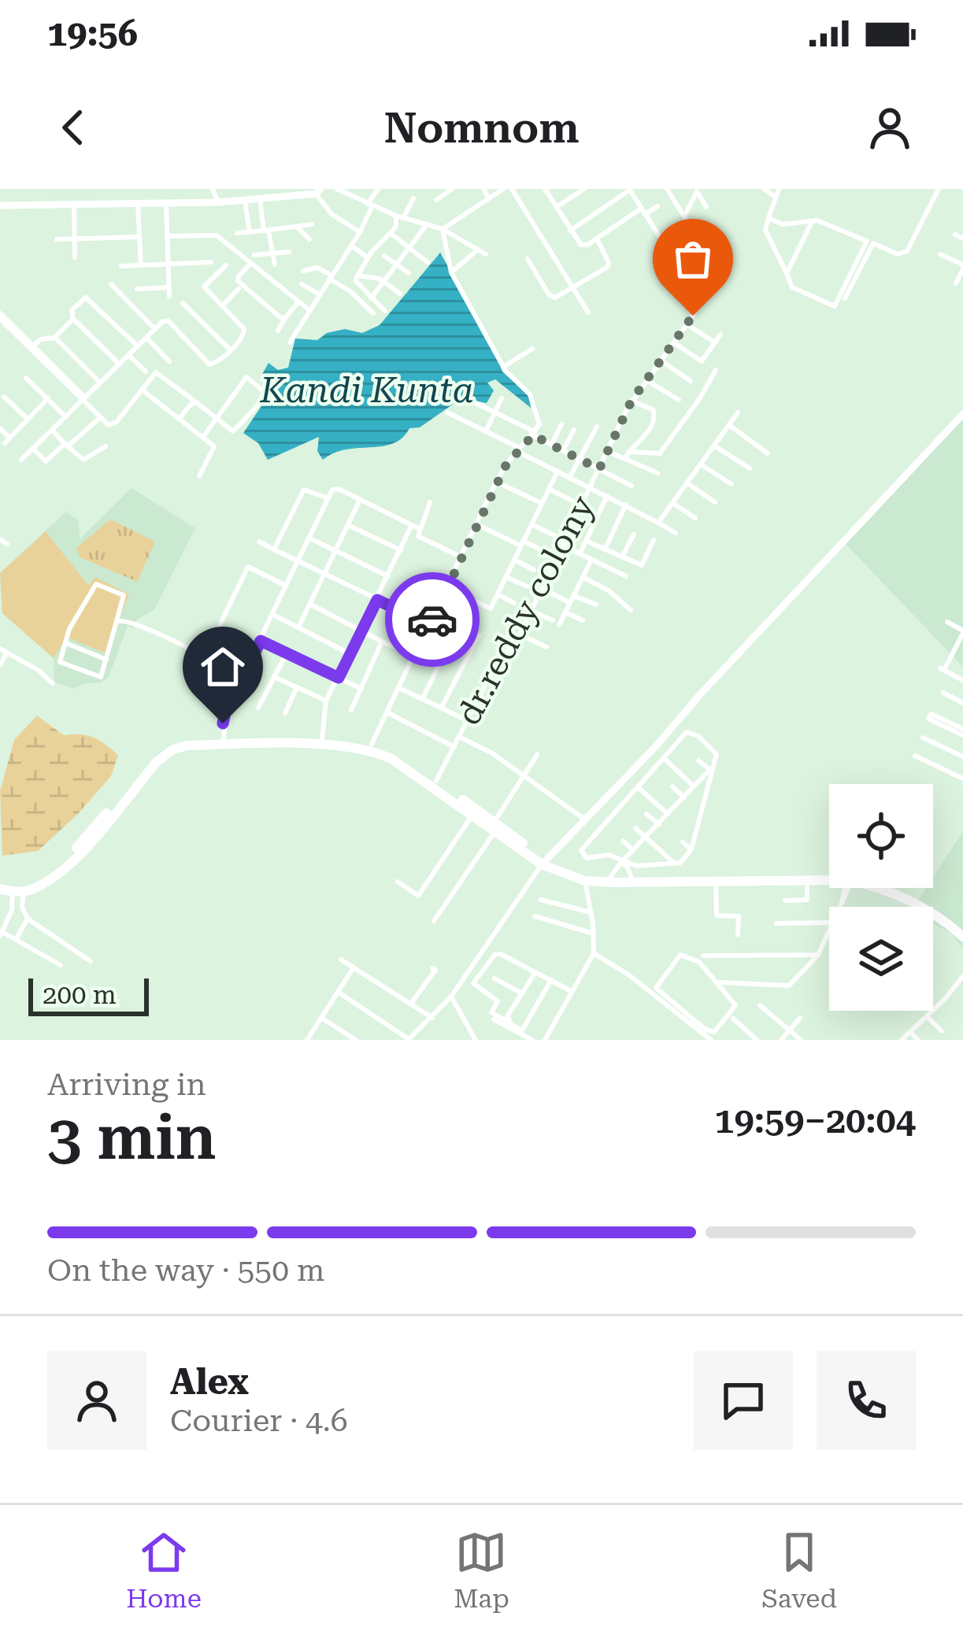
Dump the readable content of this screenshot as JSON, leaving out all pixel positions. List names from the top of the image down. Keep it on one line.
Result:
{"streets":{"street":["dr.reddy colony"]},"water":["Kandi Kunta"],"scale_bar":"200 m","page":{"status":"19:56","header":"Nomnom","scale":"200 m","heading":["3 min","Arriving in","19:59–20:04"],"panel":["Alex","Courier · 4.6"],"bar":"On the way · 550 m","tabs":["Home","Map","Saved"]}}
